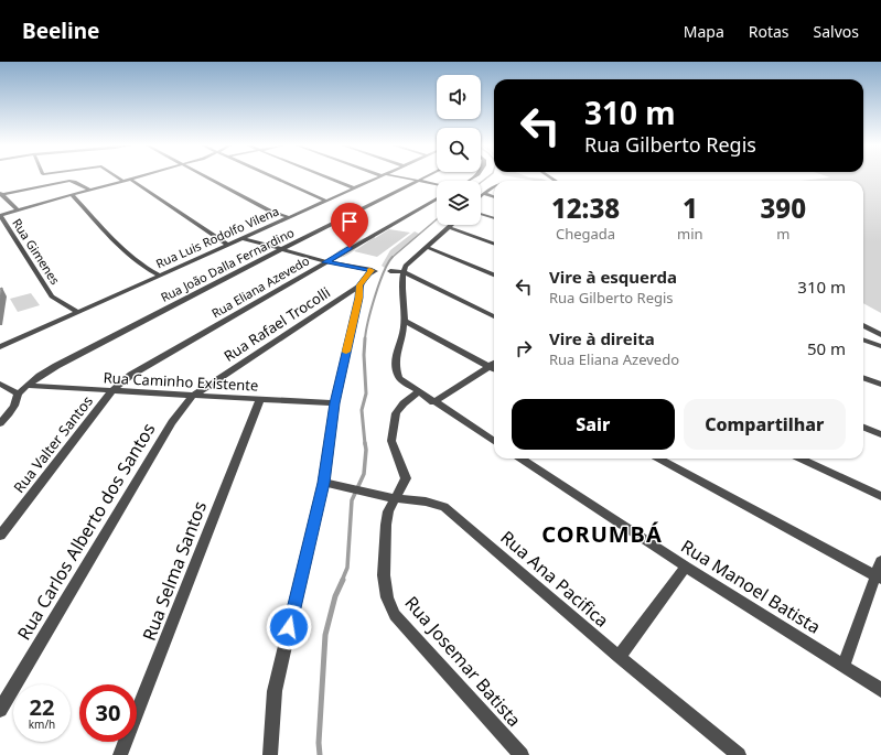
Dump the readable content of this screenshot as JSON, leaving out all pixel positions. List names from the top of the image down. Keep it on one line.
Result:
{"streets":{"street":["Rua Luis Rodolfo Vilena","Rua Gimenes","Rua João Dalla Fernardino","Rua Eliana Azevedo","Rua Rafael Trocolli","Rua Caminho Existente","Rua Valter Santos","Rua Carlos Alberto dos Santos","Rua Selma Santos","Rua Ana Pacifica","Rua Manoel Batista","Rua Josemar Batista"]},"crossings":[["Rua Luis Rodolfo Vilena","Rua Gimenes"],["Rua João Dalla Fernardino","Rua Caminho Existente"],["Rua Eliana Azevedo","Rua Rafael Trocolli"],["Rua Eliana Azevedo","Rua Caminho Existente"],["Rua Eliana Azevedo","Rua Valter Santos"],["Rua Rafael Trocolli","Rua Caminho Existente"],["Rua Rafael Trocolli","Rua Carlos Alberto dos Santos"],["Rua Caminho Existente","Rua Valter Santos"],["Rua Caminho Existente","Rua Carlos Alberto dos Santos"],["Rua Caminho Existente","Rua Selma Santos"],["Rua Ana Pacifica","Rua Josemar Batista"]],"districts":["CORUMBÁ"],"page":{"header":"Beeline","nav":["Mapa","Rotas","Salvos"],"turn":["310 m","Rua Gilberto Regis"],"eta":["12:38","Chegada","1","min","390","m"],"list":[{"name":"Vire à esquerda","note":"Rua Gilberto Regis","value":"310 m"},{"name":"Vire à direita","note":"Rua Eliana Azevedo","value":"50 m"}],"buttons":["Sair","Compartilhar"],"speed":"22 km/h","limit":"30"}}
